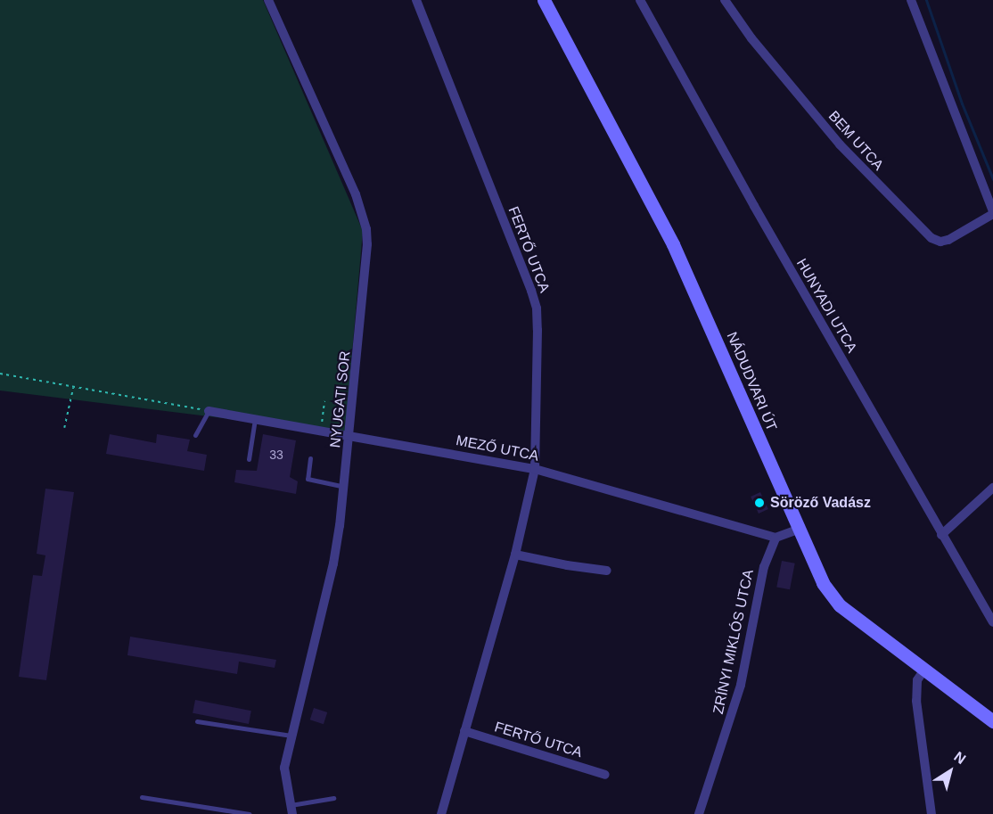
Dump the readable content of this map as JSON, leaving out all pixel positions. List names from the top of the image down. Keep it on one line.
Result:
{"streets":{"main road":["NÁDUDVARI ÚT"],"street":["BEM UTCA","FERTŐ UTCA","HUNYADI UTCA","NYUGATI SOR","MEZŐ UTCA","ZRÍNYI MIKLÓS UTCA"]},"crossings":[["FERTŐ UTCA","MEZŐ UTCA"],["NYUGATI SOR","MEZŐ UTCA"],["MEZŐ UTCA","ZRÍNYI MIKLÓS UTCA"]],"places":["Söröző Vadász"],"house_numbers":["33"],"north":"top right"}
